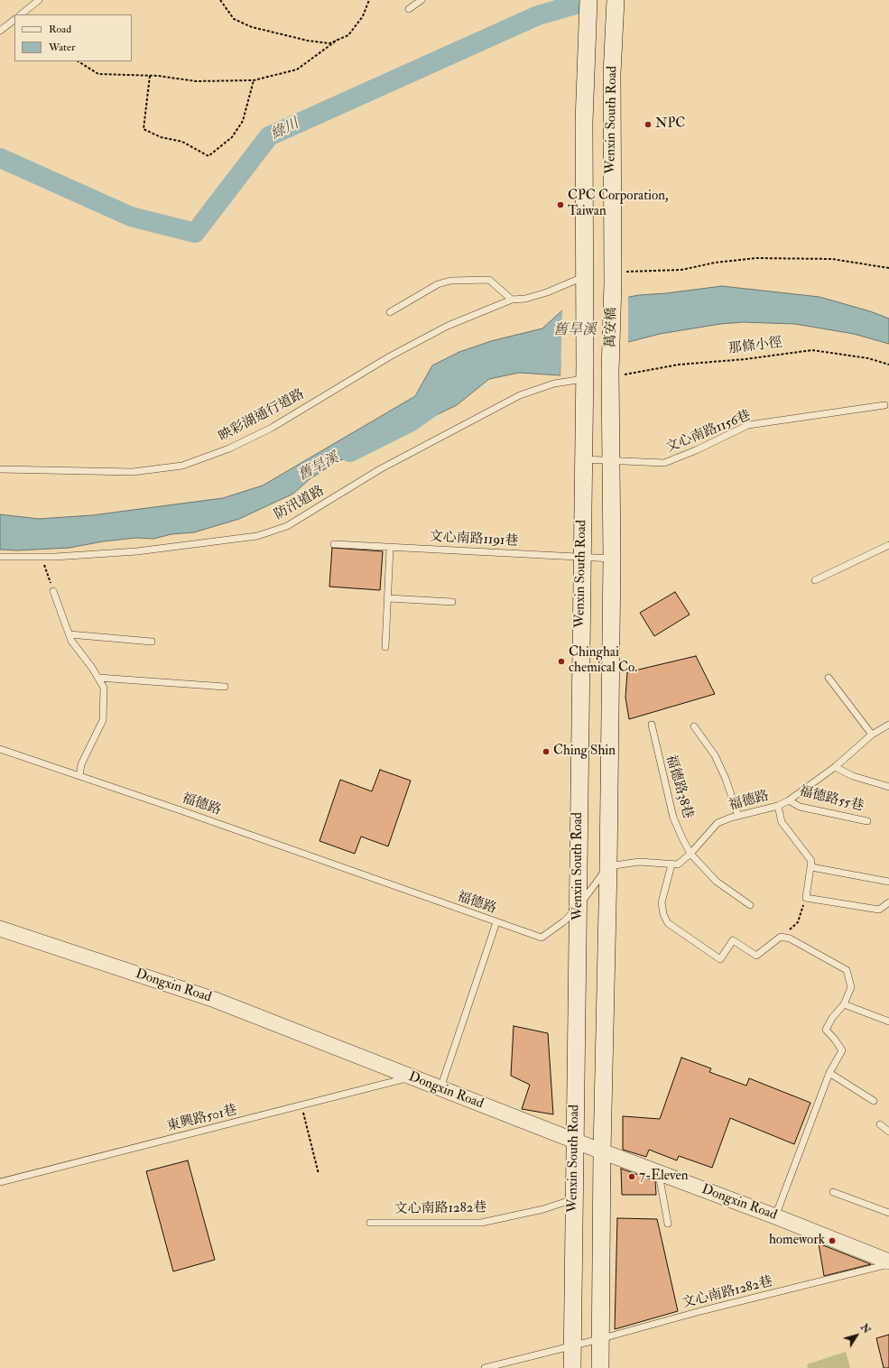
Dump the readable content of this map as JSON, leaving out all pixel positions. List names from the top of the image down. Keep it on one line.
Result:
{"streets":{"main road":["Wenxin South Road","萬安橋"],"street":["Dongxin Road"],"lane":["映彩湖通行道路","文心南路1156巷","防汛道路","文心南路1191巷","福德路38巷","福德路55巷","福德路","東興路501巷","文心南路1282巷"],"path":["那條小徑"]},"crossings":[["Wenxin South Road","萬安橋"],["Wenxin South Road","那條小徑"],["Wenxin South Road","映彩湖通行道路"],["Wenxin South Road","文心南路1156巷"],["Wenxin South Road","防汛道路"],["Wenxin South Road","文心南路1191巷"],["Wenxin South Road","福德路"],["Wenxin South Road","Dongxin Road"],["Wenxin South Road","文心南路1282巷"],["萬安橋","那條小徑"],["萬安橋","映彩湖通行道路"],["萬安橋","防汛道路"],["福德路38巷","福德路"],["福德路55巷","福德路"],["Dongxin Road","東興路501巷"],["Dongxin Road","文心南路1282巷"]],"water":["綠川","舊旱溪"],"places":["NPC","CPC Corporation, Taiwan","Chinghai chemical Co.","Ching Shin","7-Eleven","homework"],"legend":["Road","Water"],"north":"top right"}
